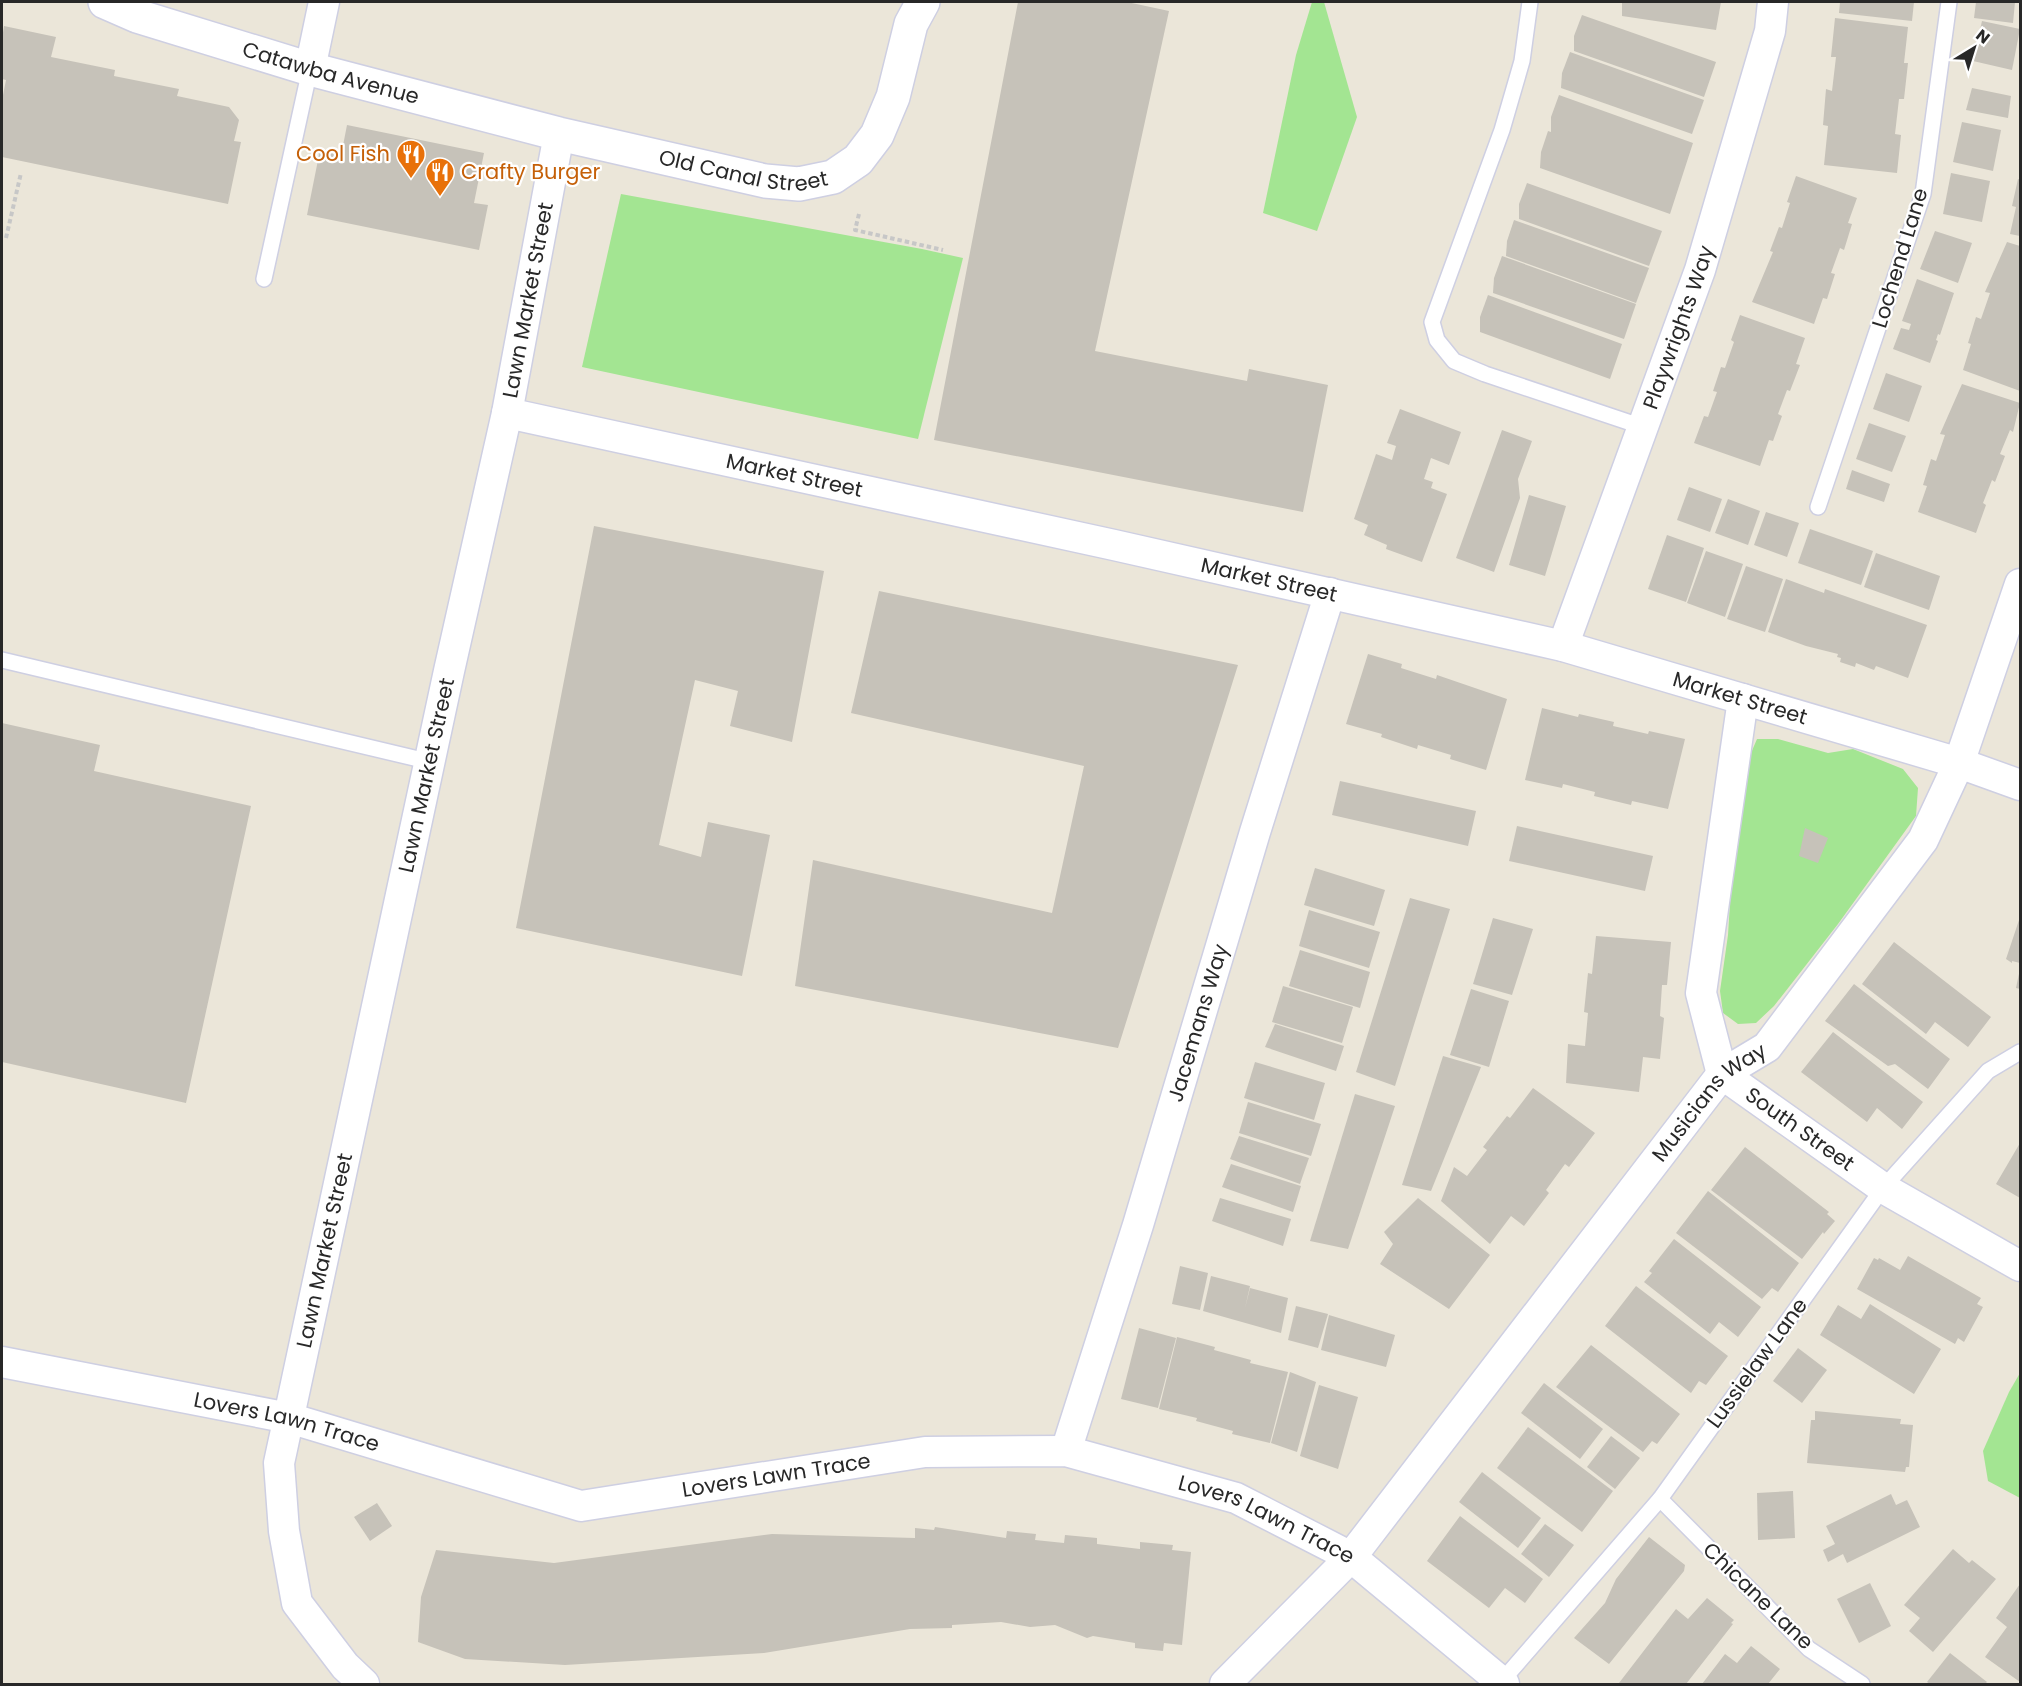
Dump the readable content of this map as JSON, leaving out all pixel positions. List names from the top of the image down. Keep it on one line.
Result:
{"streets":{"street":["Catawba Avenue","Old Canal Street","Lawn Market Street","Playwrights Way","Market Street","Jacemans Way","Musicians Way","South Street","Lovers Lawn Trace"],"lane":["Lochend Lane","Lussielaw Lane","Chicane Lane"]},"crossings":[["Catawba Avenue","Old Canal Street"],["Catawba Avenue","Lawn Market Street"],["Old Canal Street","Lawn Market Street"],["Lawn Market Street","Market Street"],["Lawn Market Street","Lovers Lawn Trace"],["Playwrights Way","Market Street"],["Market Street","Jacemans Way"],["Market Street","Musicians Way"],["Jacemans Way","Lovers Lawn Trace"],["Musicians Way","South Street"],["Musicians Way","Lovers Lawn Trace"],["South Street","Lussielaw Lane"],["Lussielaw Lane","Lovers Lawn Trace"],["Lussielaw Lane","Chicane Lane"]],"places":{"restaurant":["Cool Fish","Crafty Burger"]},"north":"top right"}
